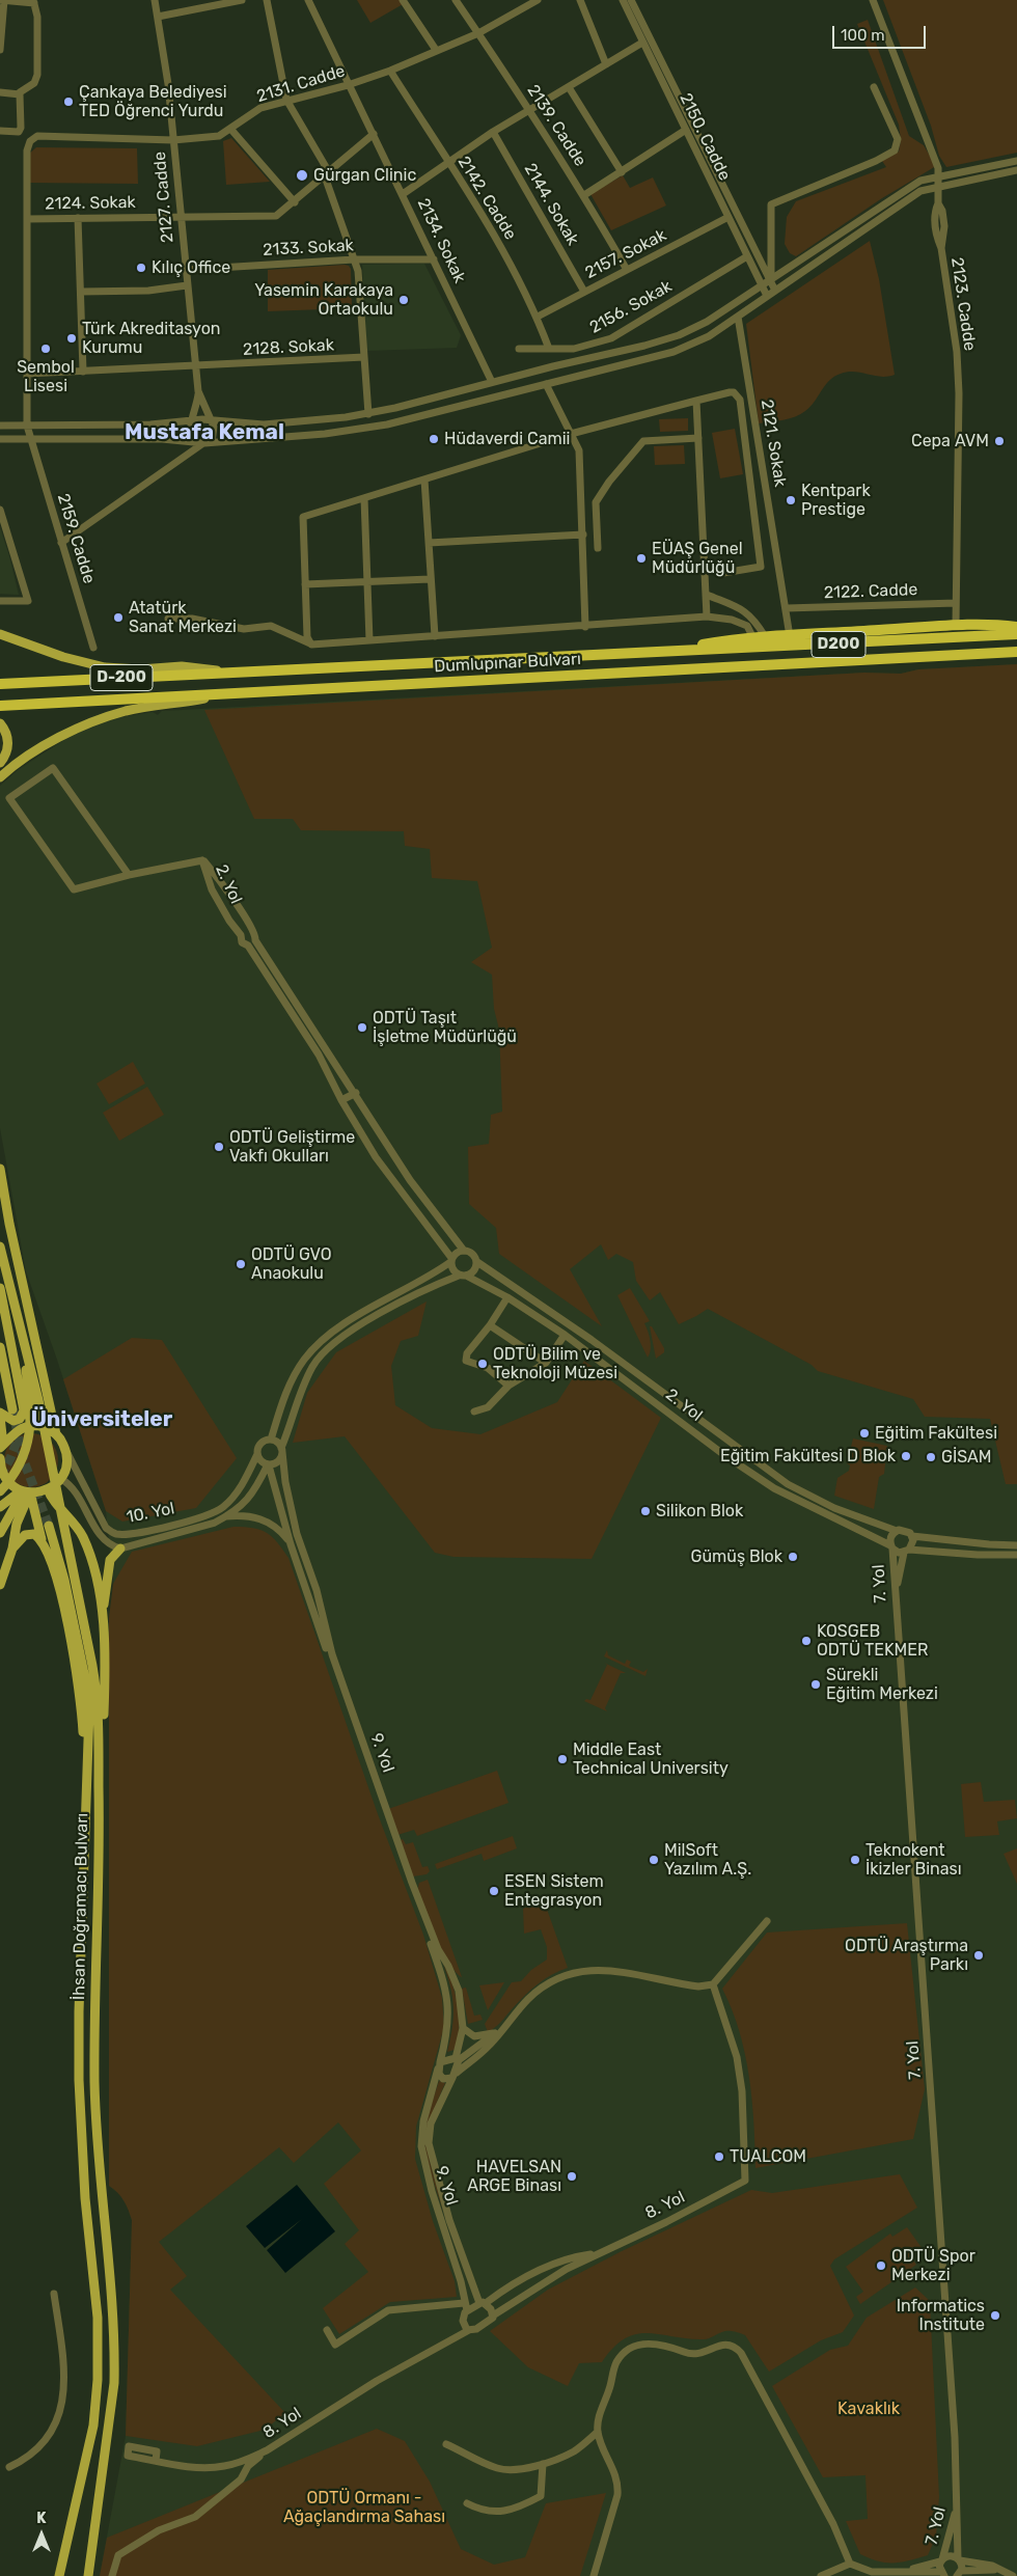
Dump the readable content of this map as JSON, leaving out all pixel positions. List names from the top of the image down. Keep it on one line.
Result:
{"streets":{"highway":["D200","Dumlupınar Bulvarı","D-200"],"main road":["İhsan Doğramacı Bulvarı"],"street":["2131. Cadde","2139. Cadde","2150. Cadde","2127. Cadde","2142. Cadde","2124. Sokak","2144. Sokak","2134. Sokak","2133. Sokak","2157. Sokak","2123. Cadde","2156. Sokak","2128. Sokak","2121. Sokak","2159. Cadde","2122. Cadde","2. Yol","10. Yol","7. Yol","9. Yol","8. Yol"]},"crossings":[["2131. Cadde","2139. Cadde"],["2131. Cadde","2127. Cadde"],["2131. Cadde","2142. Cadde"],["2131. Cadde","2134. Sokak"],["2131. Cadde","2159. Cadde"],["2139. Cadde","2157. Sokak"],["2150. Cadde","2157. Sokak"],["2150. Cadde","2156. Sokak"],["2127. Cadde","2124. Sokak"],["2127. Cadde","2133. Sokak"],["2127. Cadde","2128. Sokak"],["2142. Cadde","2157. Sokak"],["2142. Cadde","2156. Sokak"],["2124. Sokak","2134. Sokak"],["2124. Sokak","2159. Cadde"],["2144. Sokak","2157. Sokak"],["2134. Sokak","2133. Sokak"],["2123. Cadde","2122. Cadde"],["2128. Sokak","2159. Cadde"],["2121. Sokak","2122. Cadde"],["2. Yol","10. Yol"],["2. Yol","7. Yol"],["10. Yol","9. Yol"],["9. Yol","8. Yol"]],"districts":["Mustafa Kemal","Üniversiteler"],"parks":["Kavaklık","ODTÜ Ormanı - Ağaçlandırma Sahası"],"places":["Çankaya Belediyesi TED Öğrenci Yurdu","Gürgan Clinic","Kılıç Office","Yasemin Karakaya Ortaokulu","Türk Akreditasyon Kurumu","Sembol Lisesi","Hüdaverdi Camii","Cepa AVM","Kentpark Prestige","EÜAŞ Genel Müdürlüğü","Atatürk Sanat Merkezi","ODTÜ Taşıt İşletme Müdürlüğü","ODTÜ Geliştirme Vakfı Okulları","ODTÜ GVO Anaokulu","ODTÜ Bilim ve Teknoloji Müzesi","Eğitim Fakültesi","Eğitim Fakültesi D Blok","GİSAM","Silikon Blok","Gümüş Blok","KOSGEB ODTÜ TEKMER","Sürekli Eğitim Merkezi","Middle East Technical University","MilSoft Yazılım A.Ş.","Teknokent İkizler Binası","ESEN Sistem Entegrasyon","ODTÜ Araştırma Parkı","TUALCOM","HAVELSAN ARGE Binası","ODTÜ Spor Merkezi","Informatics Institute"],"scale_bar":"100 m","north":"top"}
